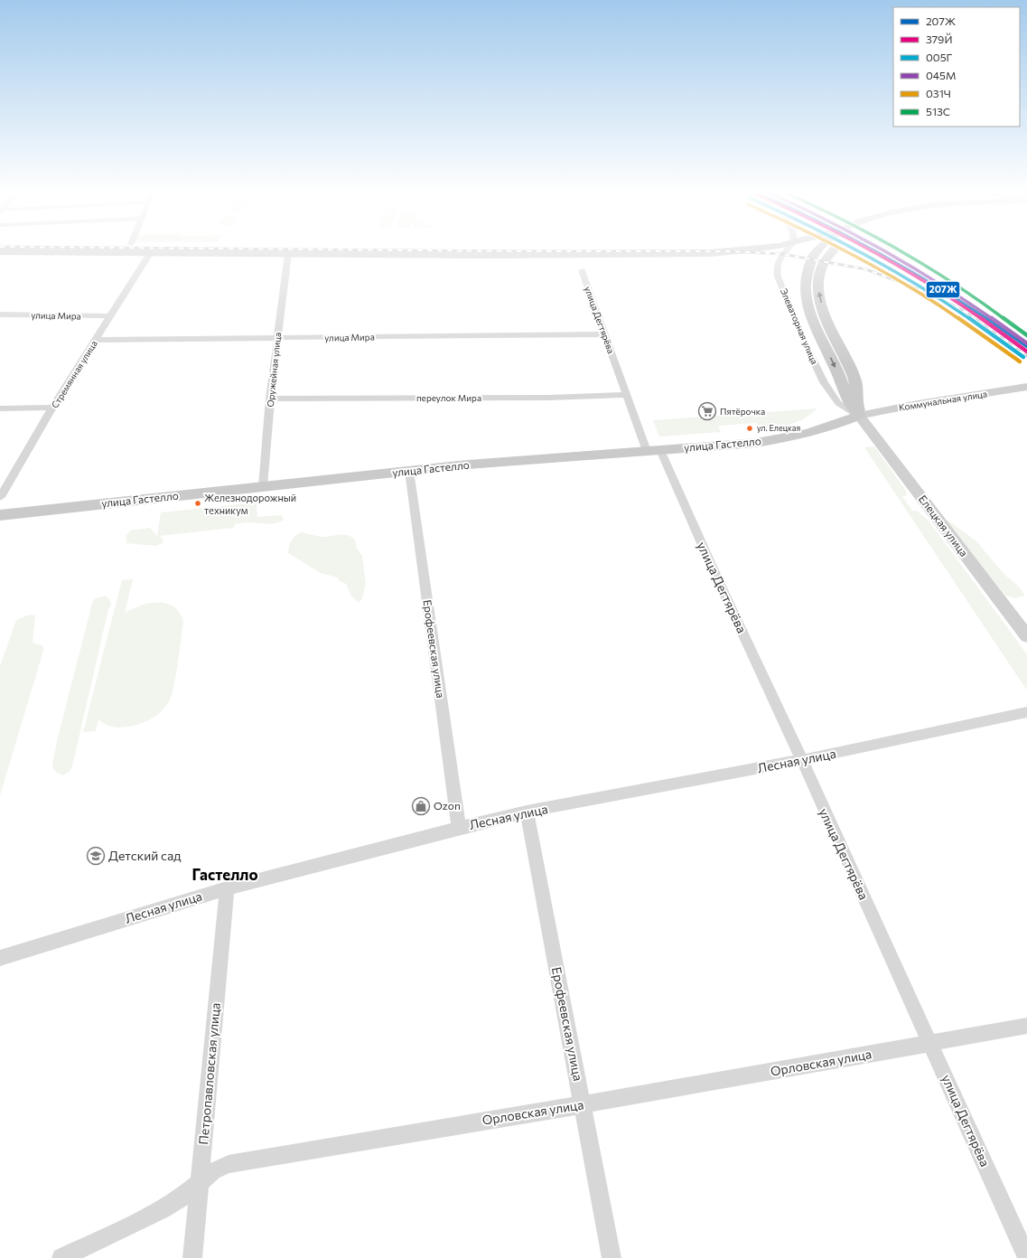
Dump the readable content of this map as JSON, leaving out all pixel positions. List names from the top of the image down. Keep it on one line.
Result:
{"streets":{"main road":["Коммунальная улица","улица Гастелло","Елецкая улица"],"street":["улица Мира","улица Дегтярёва","Элеваторная улица","Оружейная улица","Стремянная улица","переулок Мира","Ерофеевская улица","Лесная улица","Орловская улица","Петропавловская улица"]},"crossings":[["улица Мира","улица Дегтярёва"],["улица Мира","Оружейная улица"],["улица Мира","Стремянная улица"],["улица Дегтярёва","переулок Мира"],["улица Дегтярёва","улица Гастелло"],["улица Дегтярёва","Лесная улица"],["улица Дегтярёва","Орловская улица"],["Элеваторная улица","Коммунальная улица"],["Элеваторная улица","улица Гастелло"],["Элеваторная улица","Елецкая улица"],["Оружейная улица","переулок Мира"],["Оружейная улица","улица Гастелло"],["Коммунальная улица","улица Гастелло"],["Коммунальная улица","Елецкая улица"],["улица Гастелло","Елецкая улица"],["улица Гастелло","Ерофеевская улица"],["Ерофеевская улица","Лесная улица"],["Ерофеевская улица","Орловская улица"],["Лесная улица","Петропавловская улица"],["Орловская улица","Петропавловская улица"]],"districts":["Гастелло"],"places":{"supermarket":["Пятёрочка"],"other":["ул. Елецкая","Железнодорожный техникум"],"shop":["Ozon"],"school or university":["Детский сад"]},"lines":["transit line 207Ж","transit line 379Й","transit line 005Г","transit line 045М","transit line 031Ч","transit line 513С"],"legend":["207Ж","379Й","005Г","045М","031Ч","513С"]}
